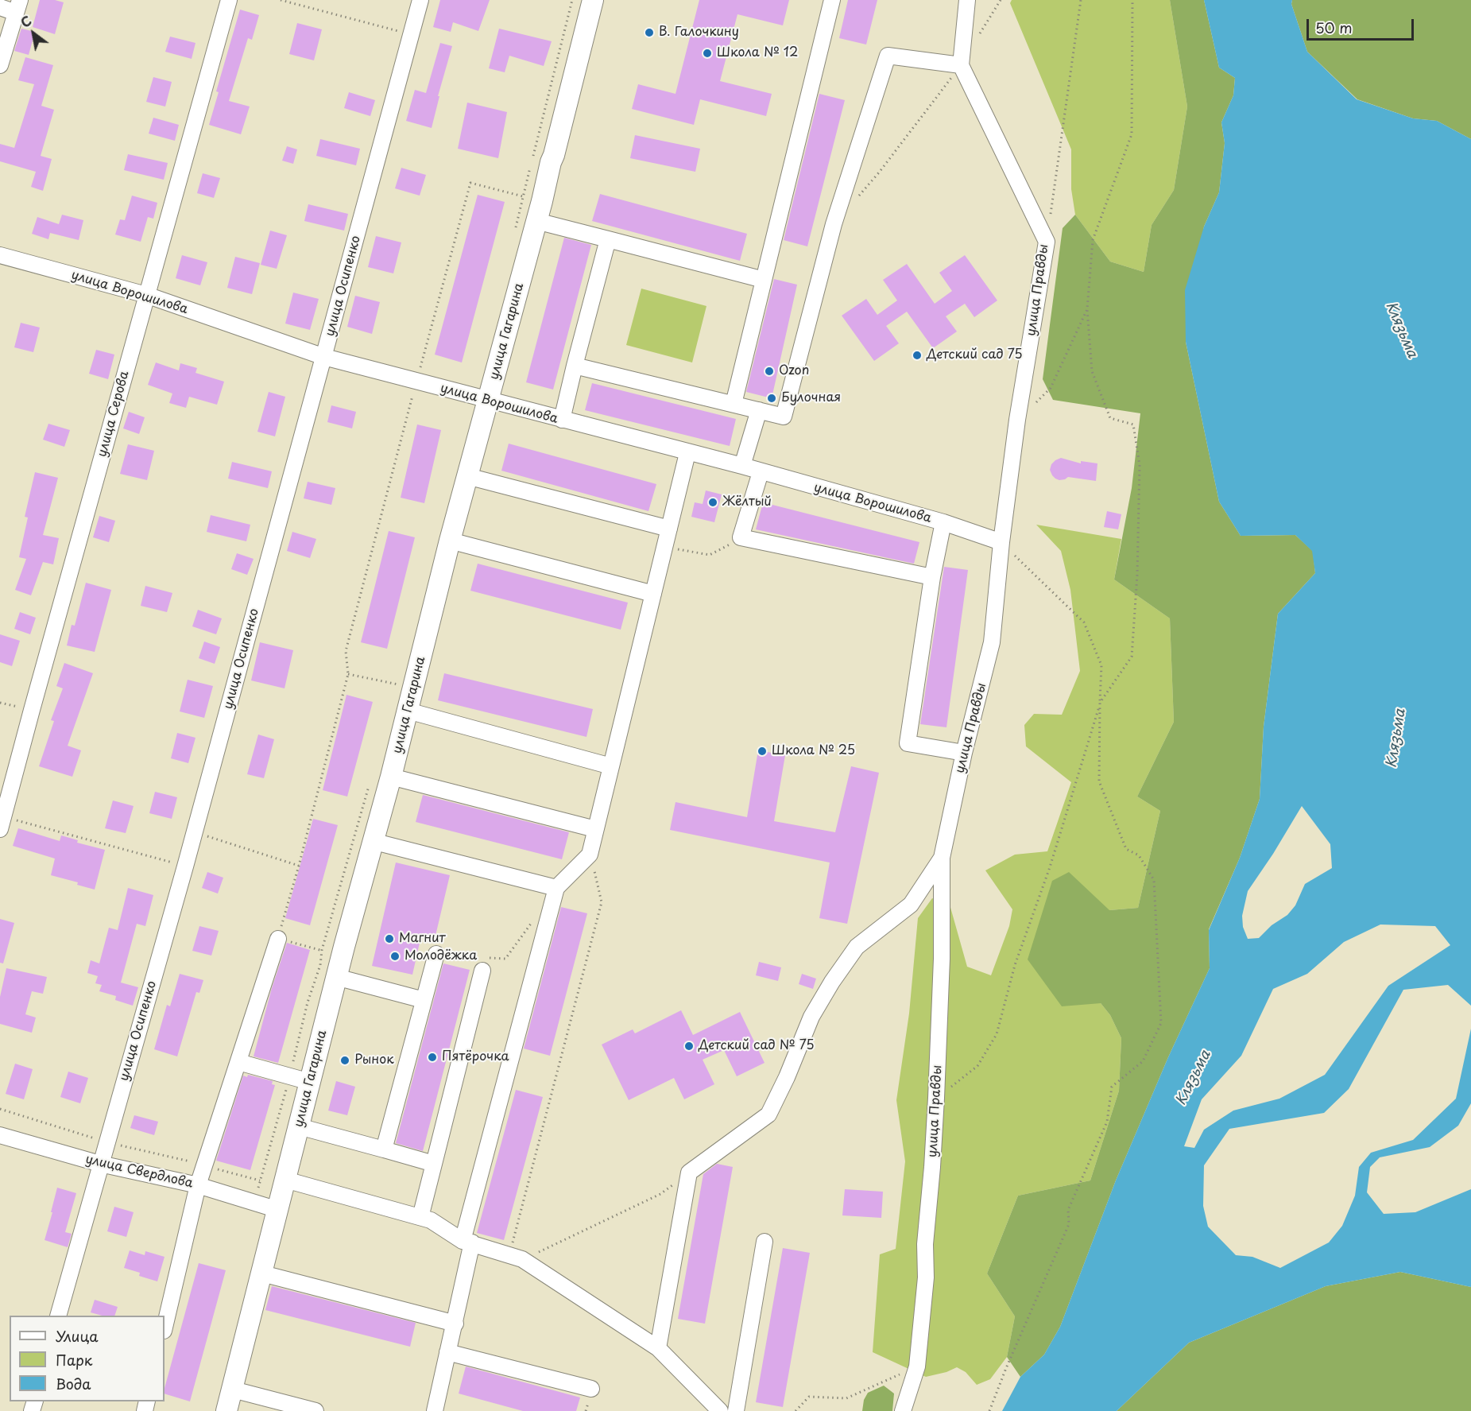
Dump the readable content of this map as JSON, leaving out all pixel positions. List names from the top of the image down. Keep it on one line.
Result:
{"streets":{"main road":["улица Гагарина"],"street":["улица Осипенко","улица Правды","улица Ворошилова","улица Серова","улица Свердлова"]},"crossings":[["улица Осипенко","улица Ворошилова"],["улица Осипенко","улица Свердлова"],["улица Правды","улица Ворошилова"],["улица Ворошилова","улица Гагарина"],["улица Ворошилова","улица Серова"],["улица Гагарина","улица Свердлова"]],"water":["Клязьма"],"places":["В. Галочкину","Школа № 12","Детский сад 75","Ozon","Булочная","Жёлтый","Школа № 25","Магнит","Молодёжка","Детский сад № 75","Пятёрочка","Рынок"],"legend":["Улица","Парк","Вода"],"scale_bar":"50 m","north":"top left"}
